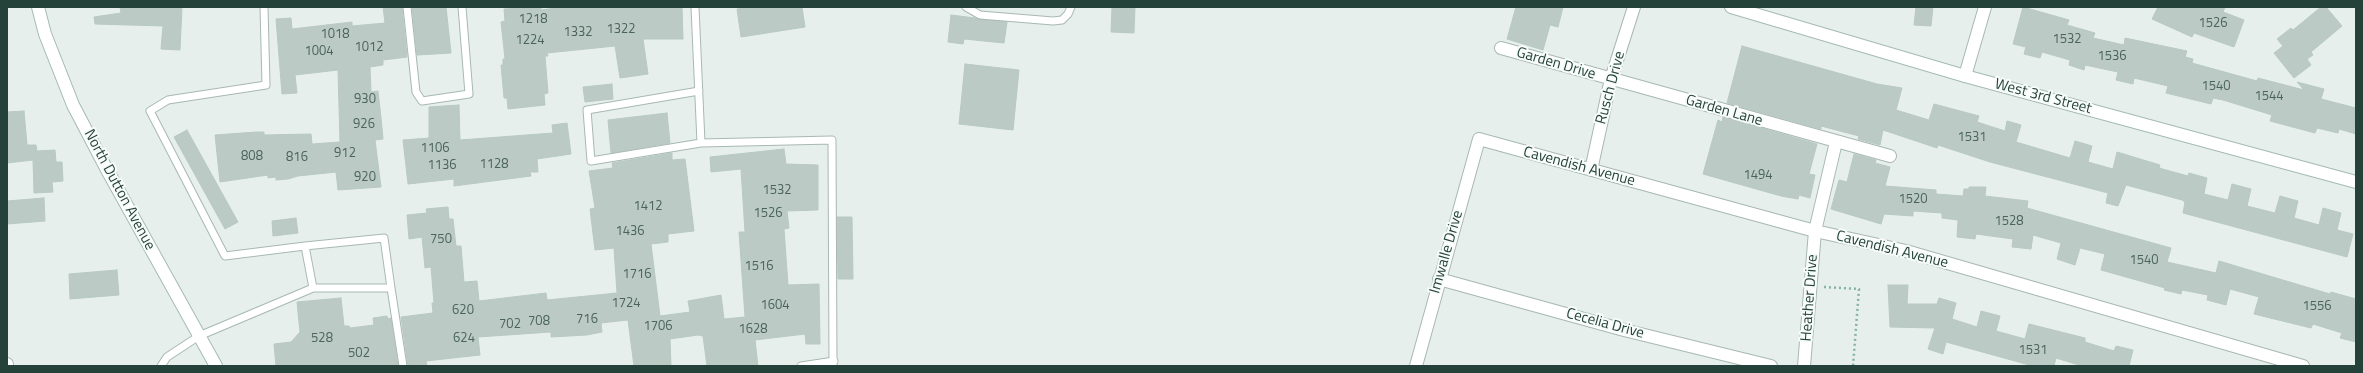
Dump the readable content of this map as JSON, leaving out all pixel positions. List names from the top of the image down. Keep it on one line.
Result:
{"streets":{"street":["Garden Drive","Rusch Drive","West 3rd Street","Garden Lane","Cavendish Avenue","North Dutton Avenue","Imwalle Drive","Heather Drive","Cecelia Drive"]},"crossings":[["Garden Drive","Rusch Drive"],["Garden Drive","Garden Lane"],["Rusch Drive","Garden Lane"],["Rusch Drive","Cavendish Avenue"],["Cavendish Avenue","Imwalle Drive"],["Cavendish Avenue","Heather Drive"],["Imwalle Drive","Cecelia Drive"]],"house_numbers":["1218","1526","1322","1332","1018","1532","1224","1012","1004","1536","1540","1544","930","926","1531","1106","912","808","816","1128","1136","1494","920","1532","1520","1412","1526","1528","1436","750","1540","1516","1716","1724","1604","1556","620","716","708","702","1706","1628","528","624","1531","502"]}
